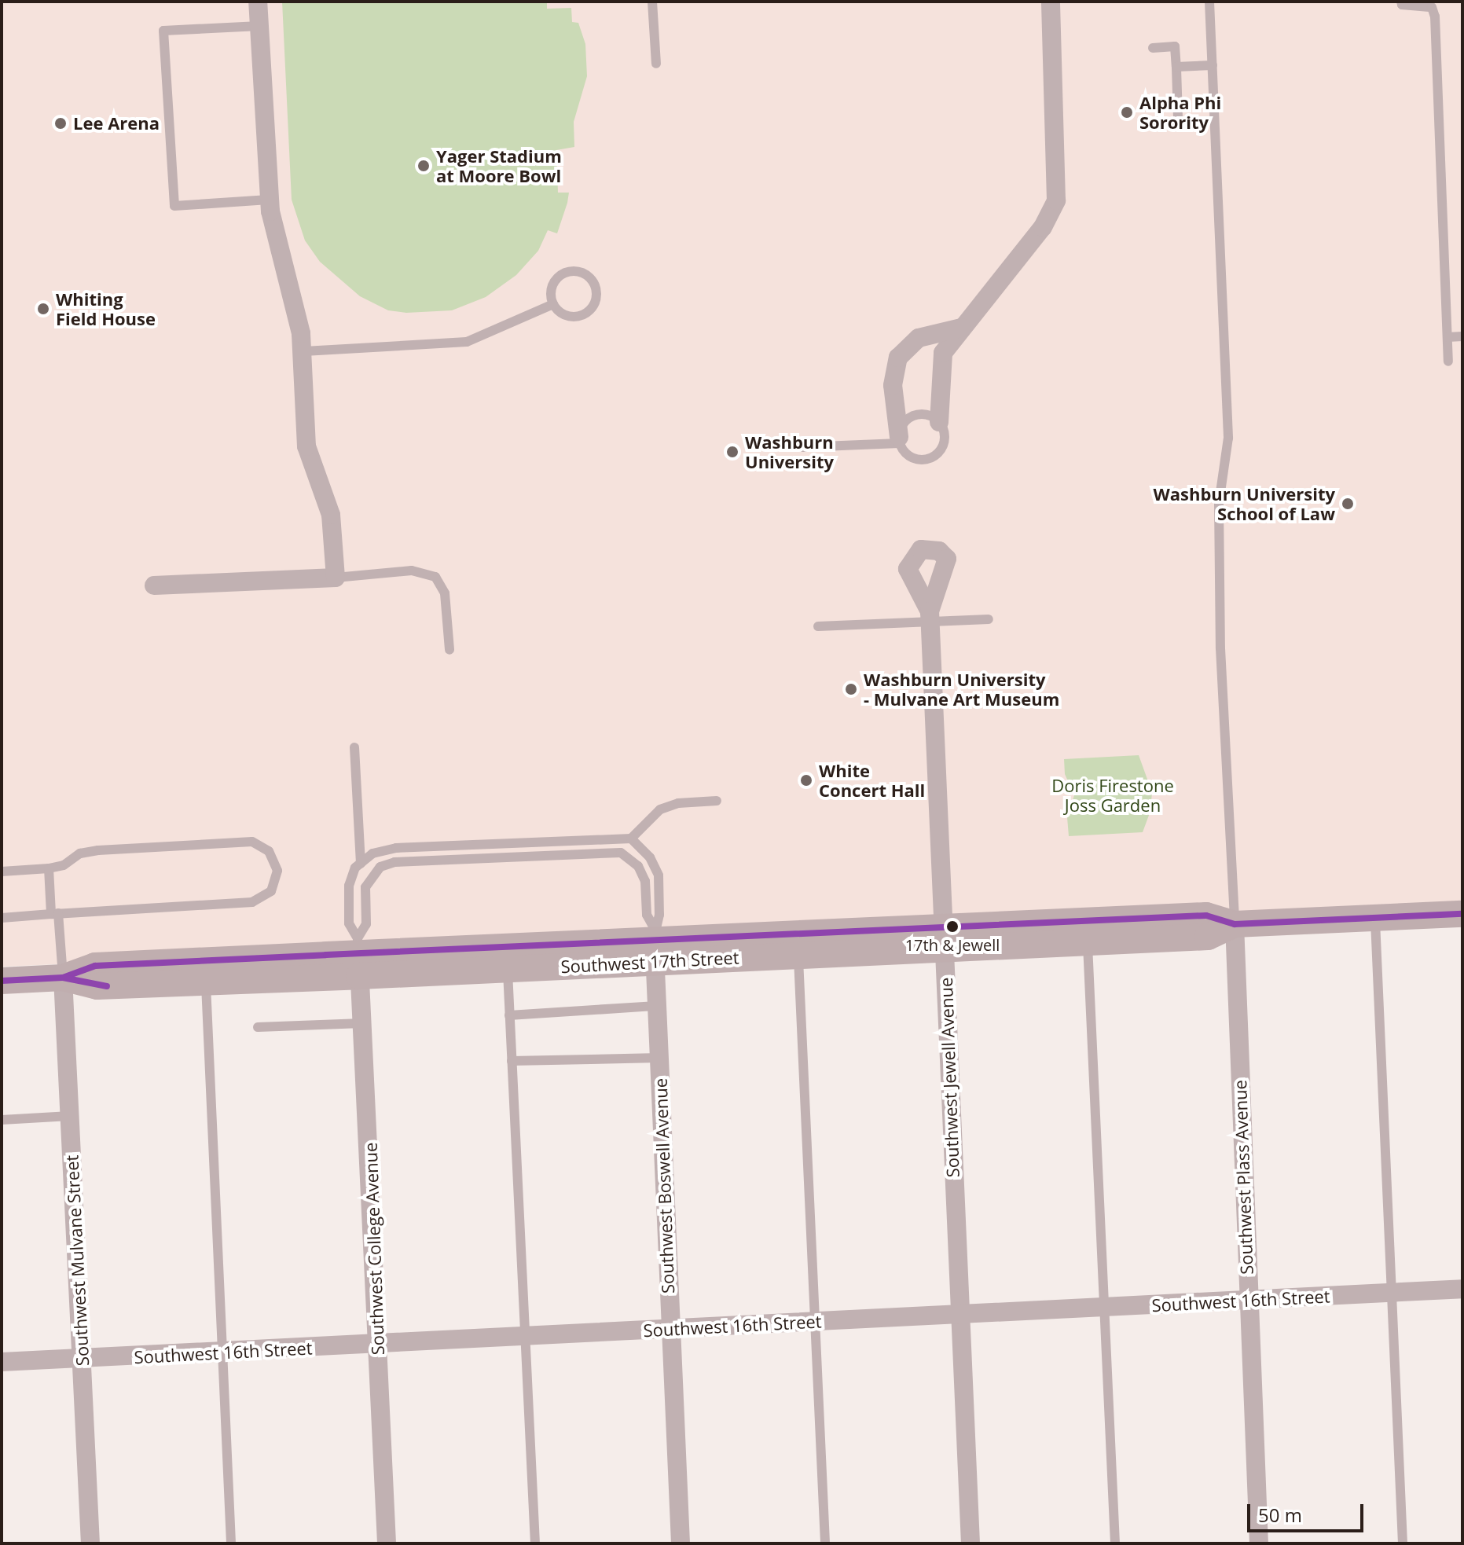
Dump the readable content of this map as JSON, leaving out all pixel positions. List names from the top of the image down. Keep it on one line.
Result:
{"streets":{"main road":["Southwest 17th Street"],"street":["Southwest Jewell Avenue","Southwest Plass Avenue","Southwest Boswell Avenue","Southwest College Avenue","Southwest Mulvane Street","Southwest 16th Street"]},"crossings":[["Southwest 17th Street","Southwest Jewell Avenue"],["Southwest 17th Street","Southwest Plass Avenue"],["Southwest 17th Street","Southwest Boswell Avenue"],["Southwest 17th Street","Southwest College Avenue"],["Southwest 17th Street","Southwest Mulvane Street"],["Southwest Jewell Avenue","Southwest 16th Street"],["Southwest Plass Avenue","Southwest 16th Street"],["Southwest Boswell Avenue","Southwest 16th Street"],["Southwest College Avenue","Southwest 16th Street"],["Southwest Mulvane Street","Southwest 16th Street"]],"parks":["Doris Firestone Joss Garden"],"places":["Alpha Phi Sorority","Lee Arena","Yager Stadium at Moore Bowl","Whiting Field House","Washburn University","Washburn University School of Law","Washburn University - Mulvane Art Museum","White Concert Hall","17th & Jewell"],"scale_bar":"50 m"}
